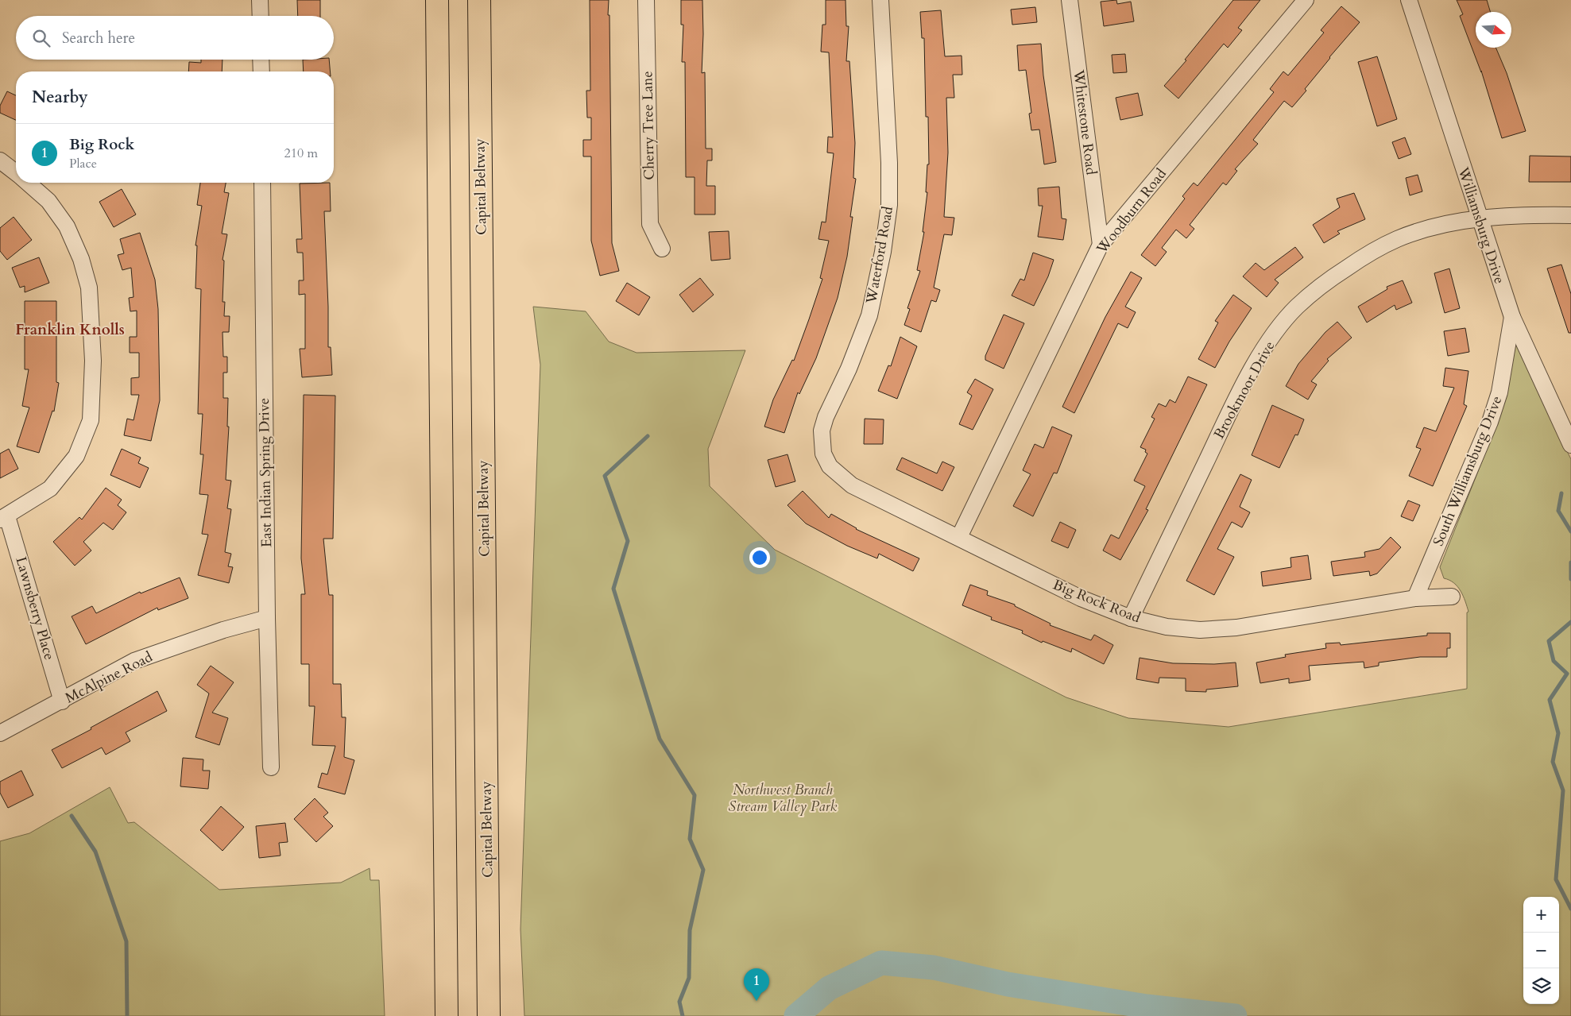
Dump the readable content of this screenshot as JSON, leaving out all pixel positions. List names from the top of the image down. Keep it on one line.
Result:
{"streets":{"highway":["Capital Beltway"],"street":["Whitestone Road","Cherry Tree Lane","Woodburn Road","Williamsburg Drive","Waterford Road","Brookmoor Drive","South Williamsburg Drive","East Indian Spring Drive","Big Rock Road","Lawnsberry Place","McAlpine Road"]},"crossings":[["Whitestone Road","Woodburn Road"],["Woodburn Road","Big Rock Road"],["Williamsburg Drive","Brookmoor Drive"],["Williamsburg Drive","South Williamsburg Drive"],["Waterford Road","Big Rock Road"],["Brookmoor Drive","Big Rock Road"],["South Williamsburg Drive","Big Rock Road"],["East Indian Spring Drive","McAlpine Road"],["Lawnsberry Place","McAlpine Road"]],"districts":["Franklin Knolls"],"parks":["Northwest Branch Stream Valley Park"],"north":"right","page":{"search":"Search here","heading":"Nearby","list":[{"mark":"1","name":"Big Rock","note":"Place","value":"210 m"}],"map_buttons":["+","−"],"pins":"1"}}
